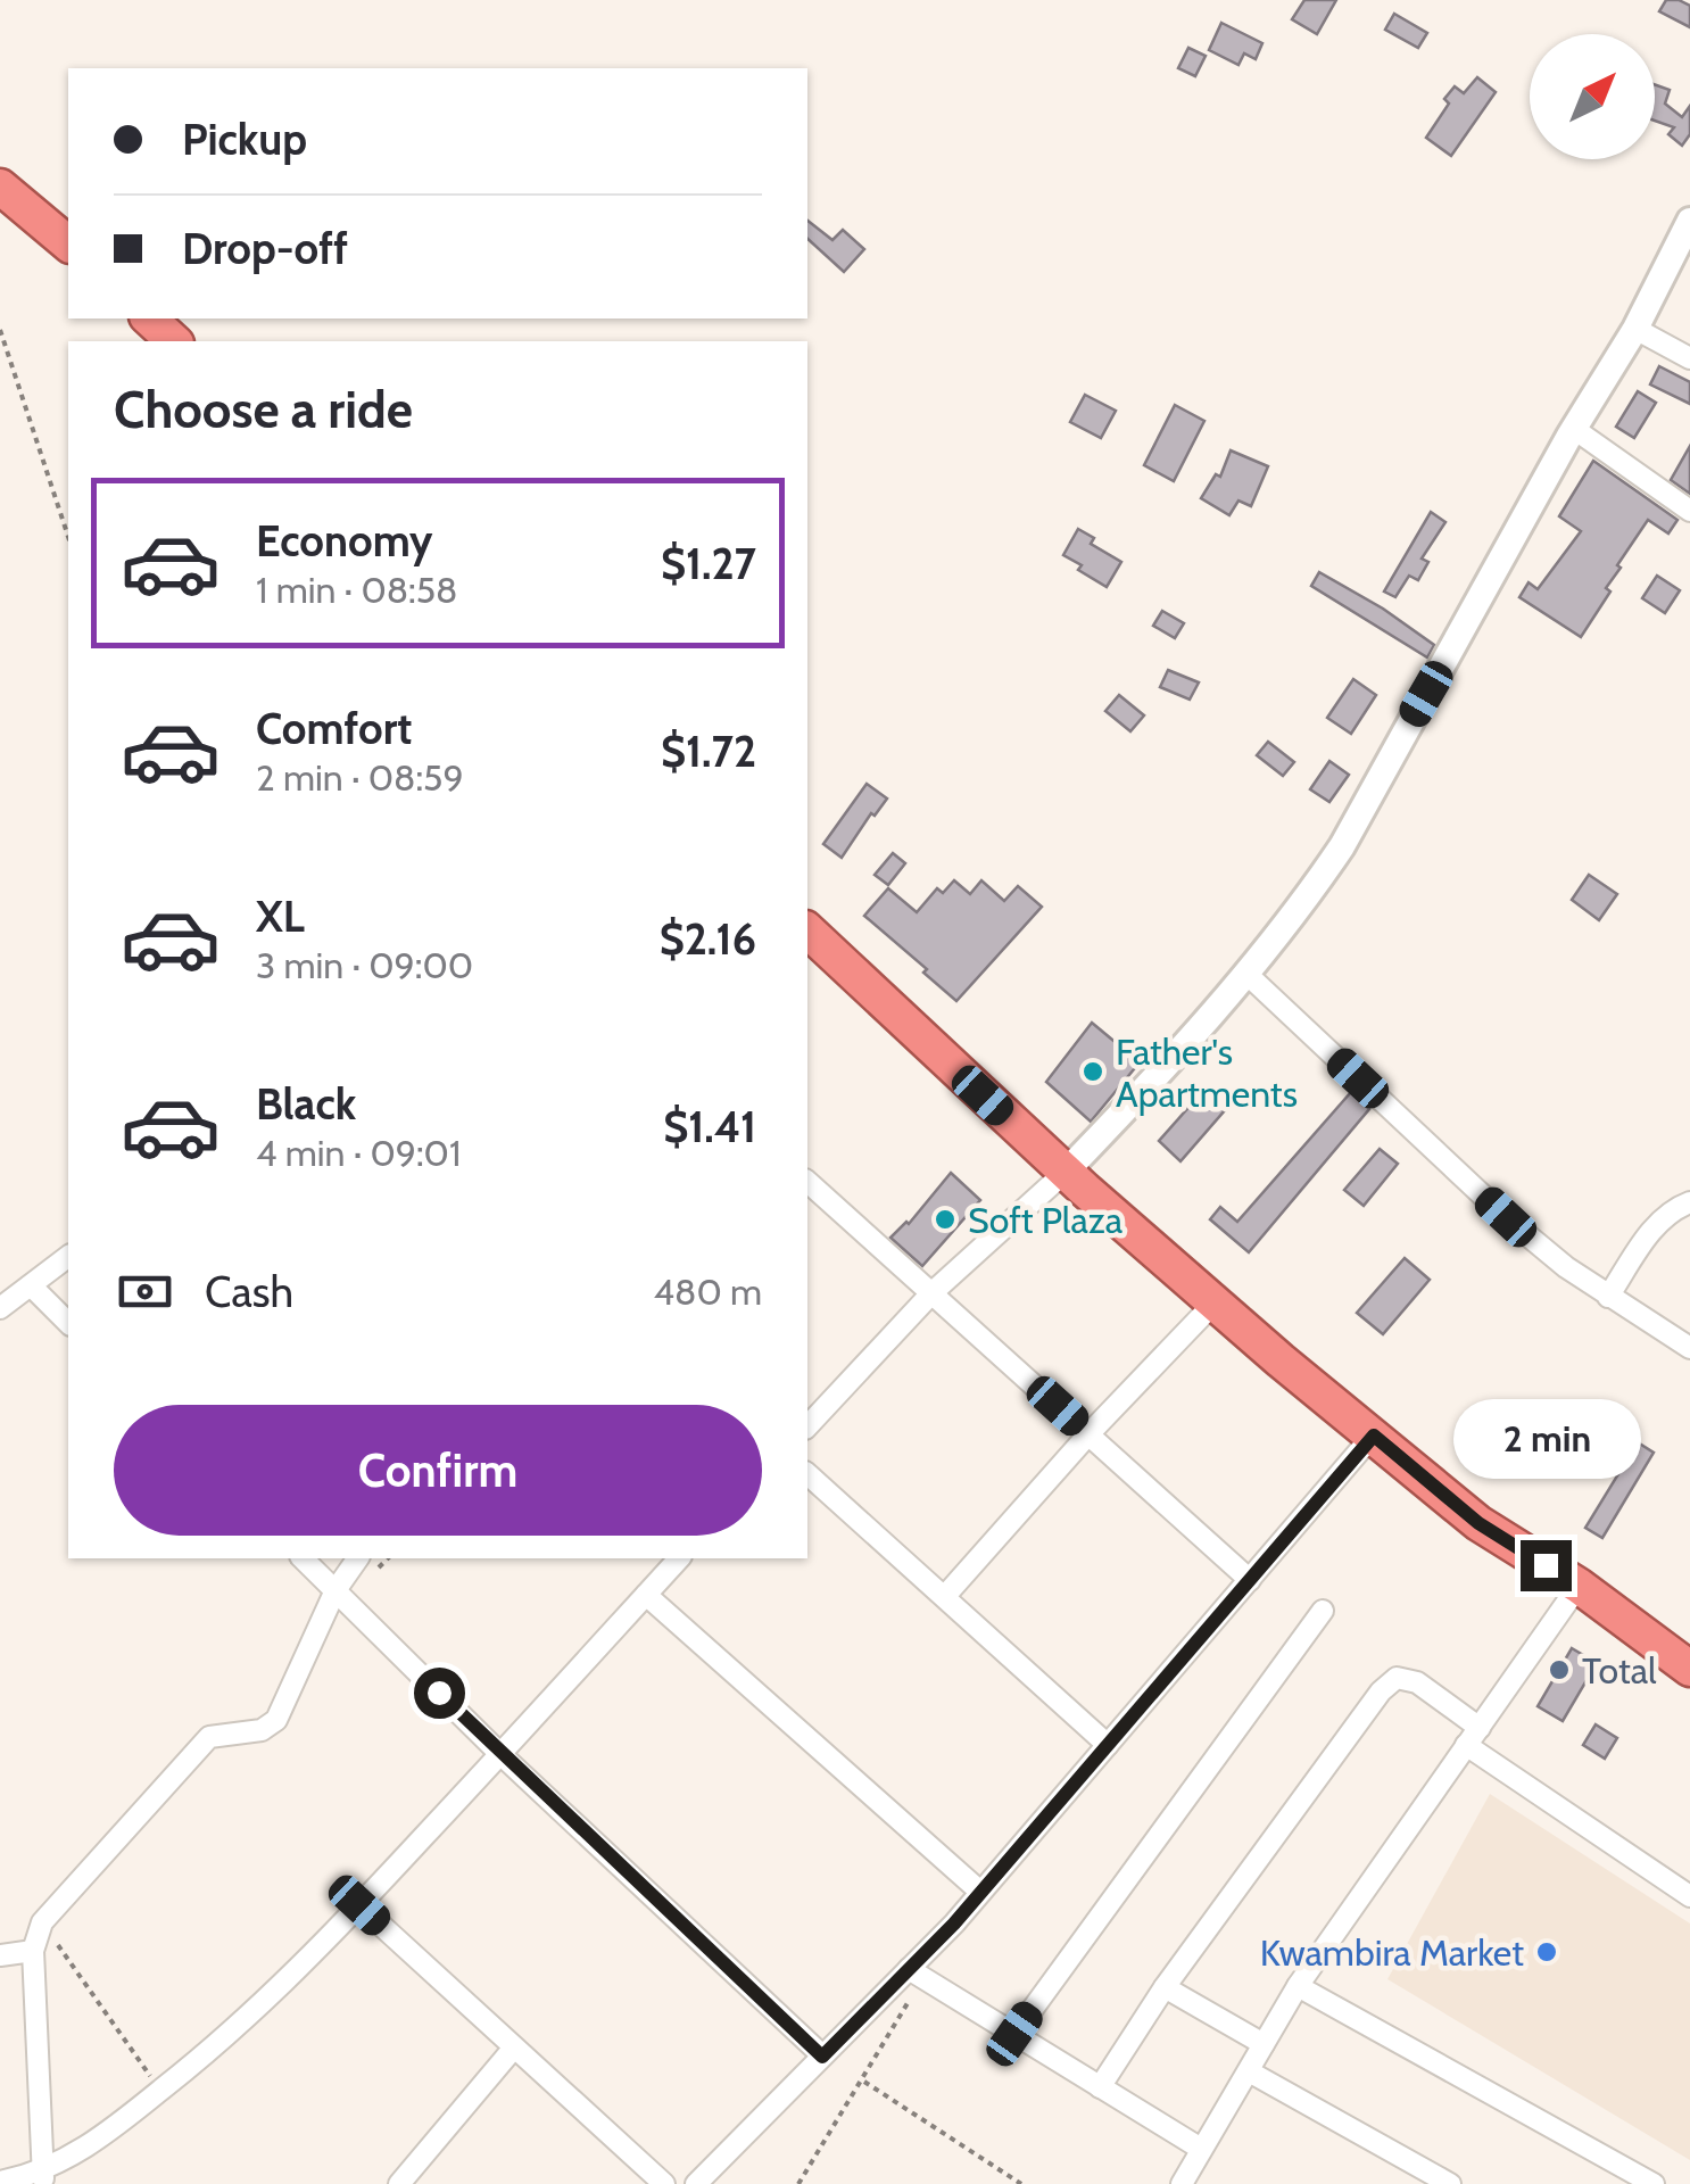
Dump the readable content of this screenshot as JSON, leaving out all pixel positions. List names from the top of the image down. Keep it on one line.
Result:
{"places":["Father's Apartments","Soft Plaza","Total","Kwambira Market"],"north":"top right","page":{"banner":["Pickup","Drop-off"],"heading":"Choose a ride","list":[{"name":"Economy","note":"1 min · 08:58","value":"$1.27"},{"name":"Comfort","note":"2 min · 08:59","value":"$1.72"},{"name":"XL","note":"3 min · 09:00","value":"$2.16"},{"name":"Black","note":"4 min · 09:01","value":"$1.41"}],"pay":["Cash","480 m"],"buttons":"Confirm","bubble":"2 min"}}
